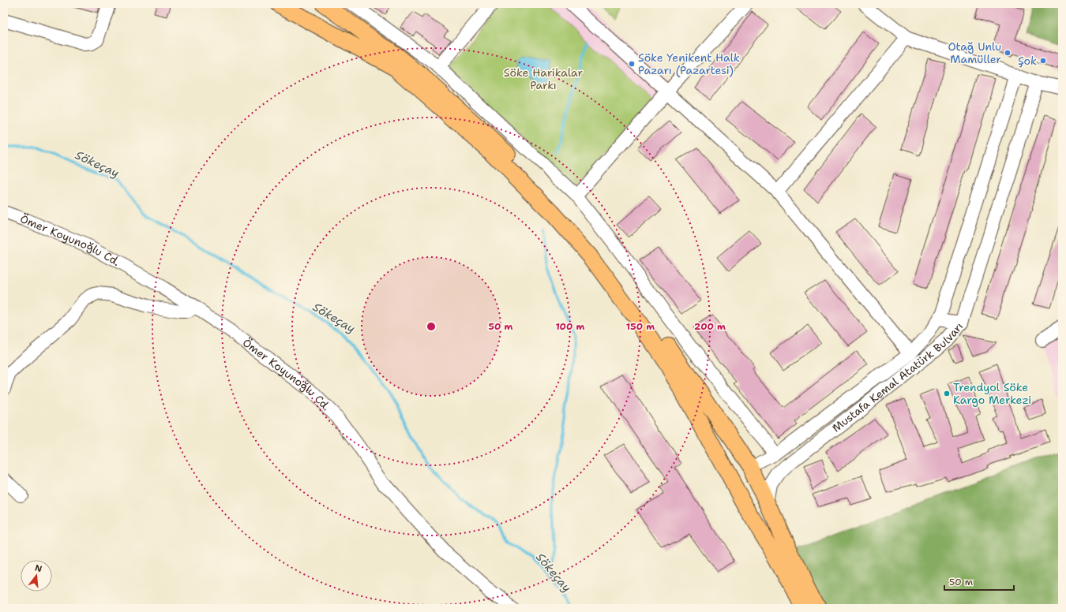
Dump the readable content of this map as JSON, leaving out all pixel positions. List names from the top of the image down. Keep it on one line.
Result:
{"streets":{"street":["Ömer Koyunoğlu Cd.","Mustafa Kemal Atatürk Bulvarı"]},"water":["Sökeçay"],"parks":["Söke Harikalar Parkı"],"places":["Otağ Unlu Mamüller","Şok","Söke Yenikent Halk Pazarı (Pazartesi)","Trendyol Söke Kargo Merkezi"],"scale_bar":"50 m","north":"top","rings":["50 m","100 m","150 m","200 m"]}
